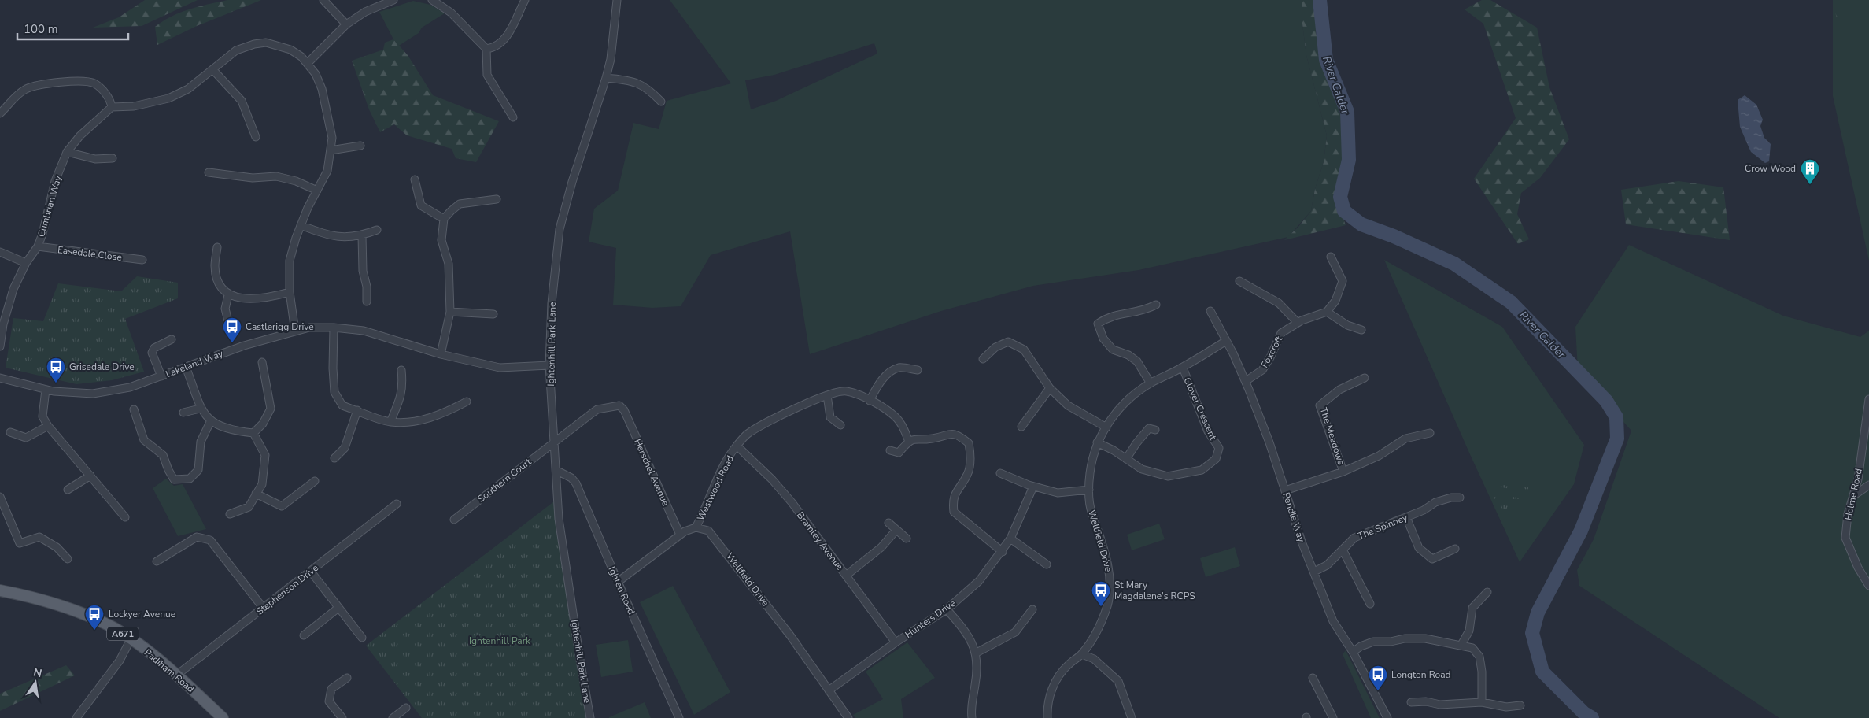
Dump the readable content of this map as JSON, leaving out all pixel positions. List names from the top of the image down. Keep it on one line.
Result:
{"streets":{"main road":["A671","Padiham Road"],"street":["Cumbrian Way","Easedale Close","Ightenhill Park Lane","Foxcroft","Lakeland Way","Clover Crescent","The Meadows","Herschel Avenue","Southern Court","Westwood Road","Holme Road","Pendle Way","The Spinney","Bramley Avenue","Wellfield Drive","Stephenson Drive","Ighten Road","Hunters Drive"]},"crossings":[["Cumbrian Way","Easedale Close"],["Ightenhill Park Lane","Lakeland Way"],["Ightenhill Park Lane","Southern Court"],["Ightenhill Park Lane","Ighten Road"],["Foxcroft","Pendle Way"],["Clover Crescent","Wellfield Drive"],["Herschel Avenue","Southern Court"],["Westwood Road","Bramley Avenue"],["Westwood Road","Wellfield Drive"],["Pendle Way","The Spinney"],["Pendle Way","Wellfield Drive"],["Bramley Avenue","Hunters Drive"],["Wellfield Drive","Hunters Drive"],["Stephenson Drive","Padiham Road"]],"water":["River Calder"],"parks":["Ightenhill Park"],"places":{"building":["Crow Wood"],"bus stop":["Castlerigg Drive","Grisedale Drive","St Mary Magdalene's RCPS","Lockyer Avenue","Longton Road"]},"scale_bar":"100 m","north":"top"}
